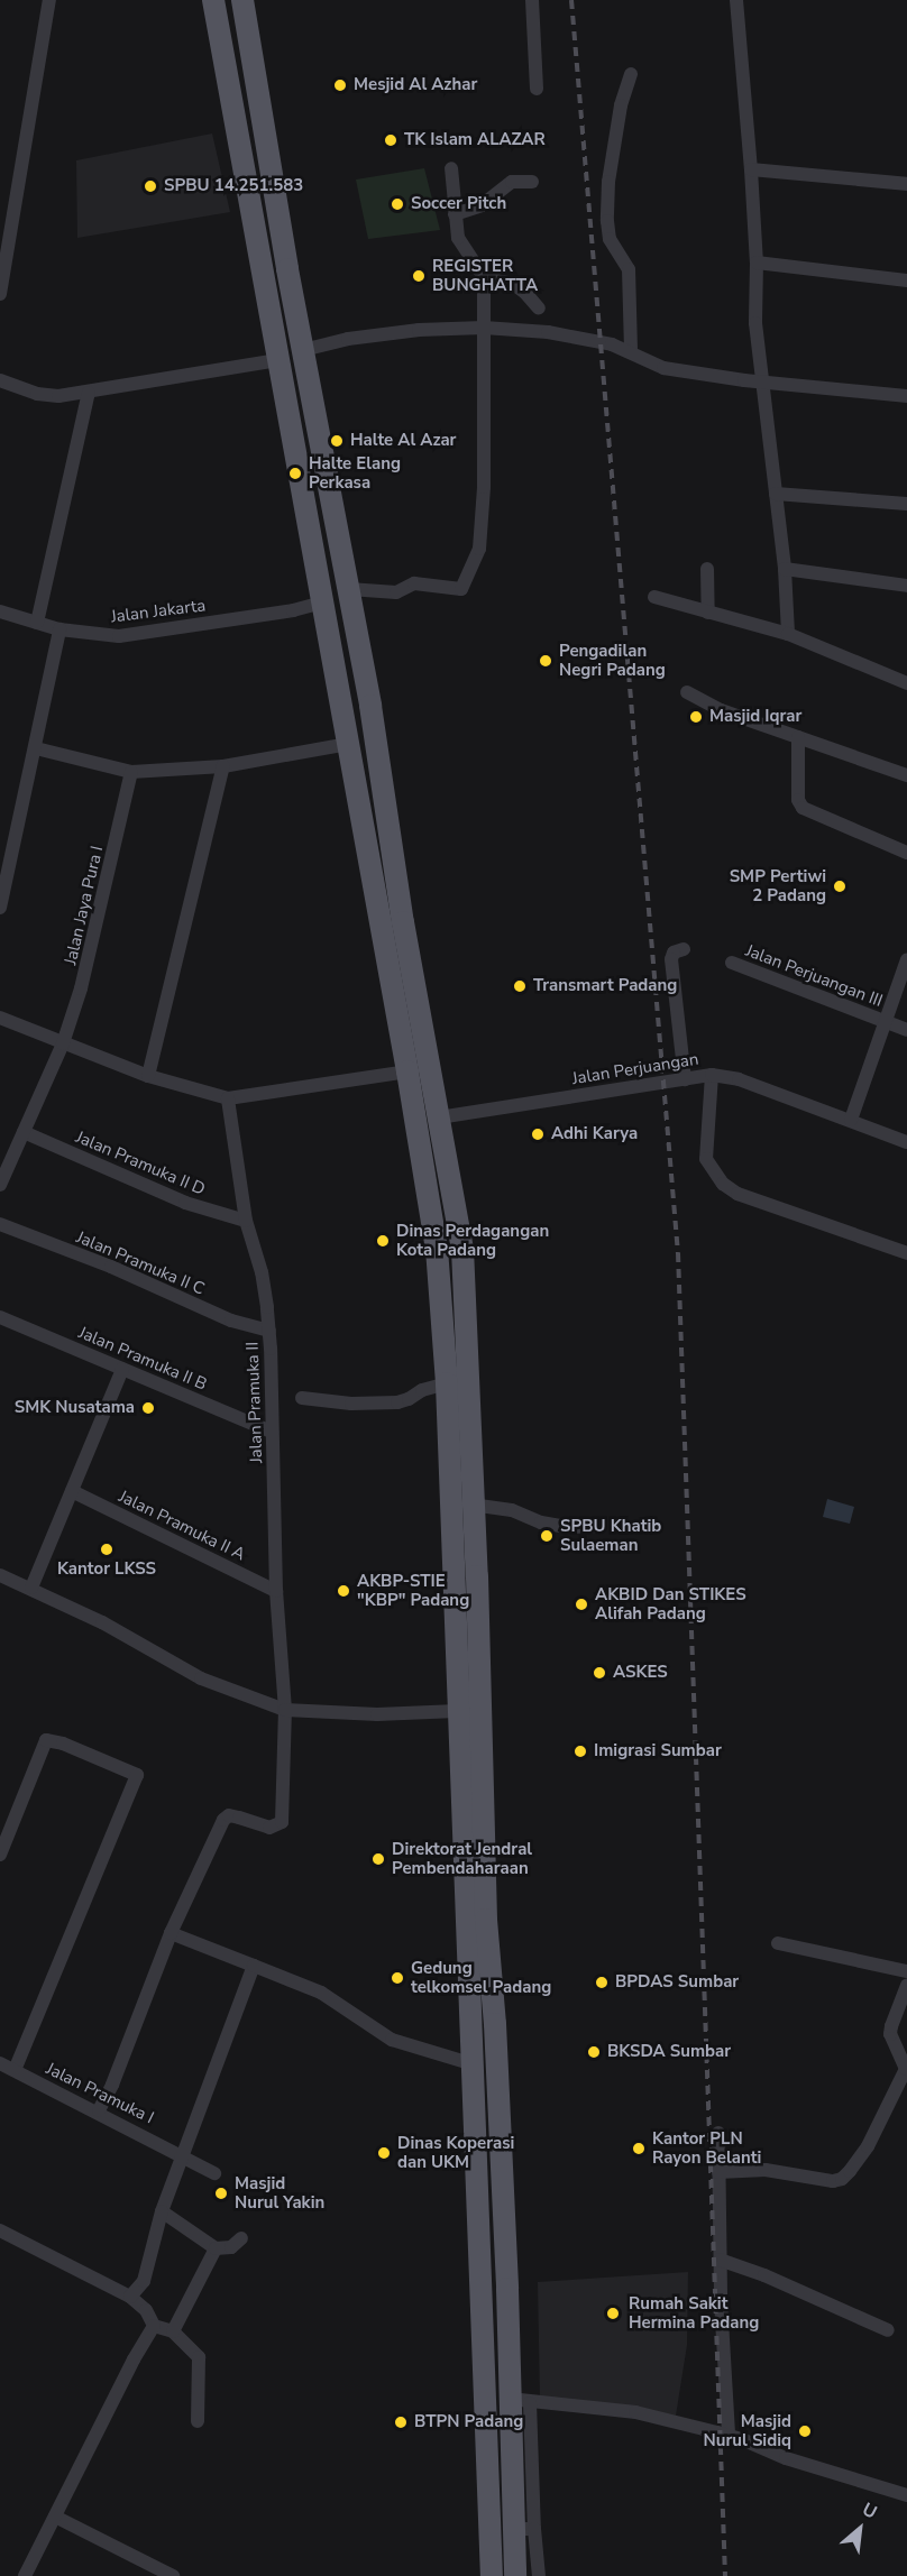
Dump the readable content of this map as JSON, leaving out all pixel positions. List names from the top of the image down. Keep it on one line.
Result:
{"streets":{"street":["Jalan Jakarta","Jalan Jaya Pura I","Jalan Perjuangan III","Jalan Perjuangan","Jalan Pramuka II D","Jalan Pramuka II C","Jalan Pramuka II B","Jalan Pramuka II","Jalan Pramuka II A","Jalan Pramuka I"]},"crossings":[["Jalan Jaya Pura I","Jalan Pramuka II D"],["Jalan Pramuka II D","Jalan Pramuka II"],["Jalan Pramuka II C","Jalan Pramuka II"],["Jalan Pramuka II B","Jalan Pramuka II"],["Jalan Pramuka II","Jalan Pramuka II A"]],"places":["Mesjid Al Azhar","TK Islam ALAZAR","SPBU 14.251.583","Soccer Pitch","REGISTER BUNGHATTA","Halte Al Azar","Halte Elang Perkasa","Pengadilan Negri Padang","Masjid Iqrar","SMP Pertiwi 2 Padang","Transmart Padang","Adhi Karya","Dinas Perdagangan Kota Padang","SMK Nusatama","SPBU Khatib Sulaeman","Kantor LKSS","AKBP-STIE \"KBP\" Padang","AKBID Dan STIKES Alifah Padang","ASKES","Imigrasi Sumbar","Direktorat Jendral Pembendaharaan","Gedung telkomsel Padang","BPDAS Sumbar","BKSDA Sumbar","Kantor PLN Rayon Belanti","Dinas Koperasi dan UKM","Masjid Nurul Yakin","Rumah Sakit Hermina Padang","BTPN Padang","Masjid Nurul Sidiq"],"north":"top right"}
